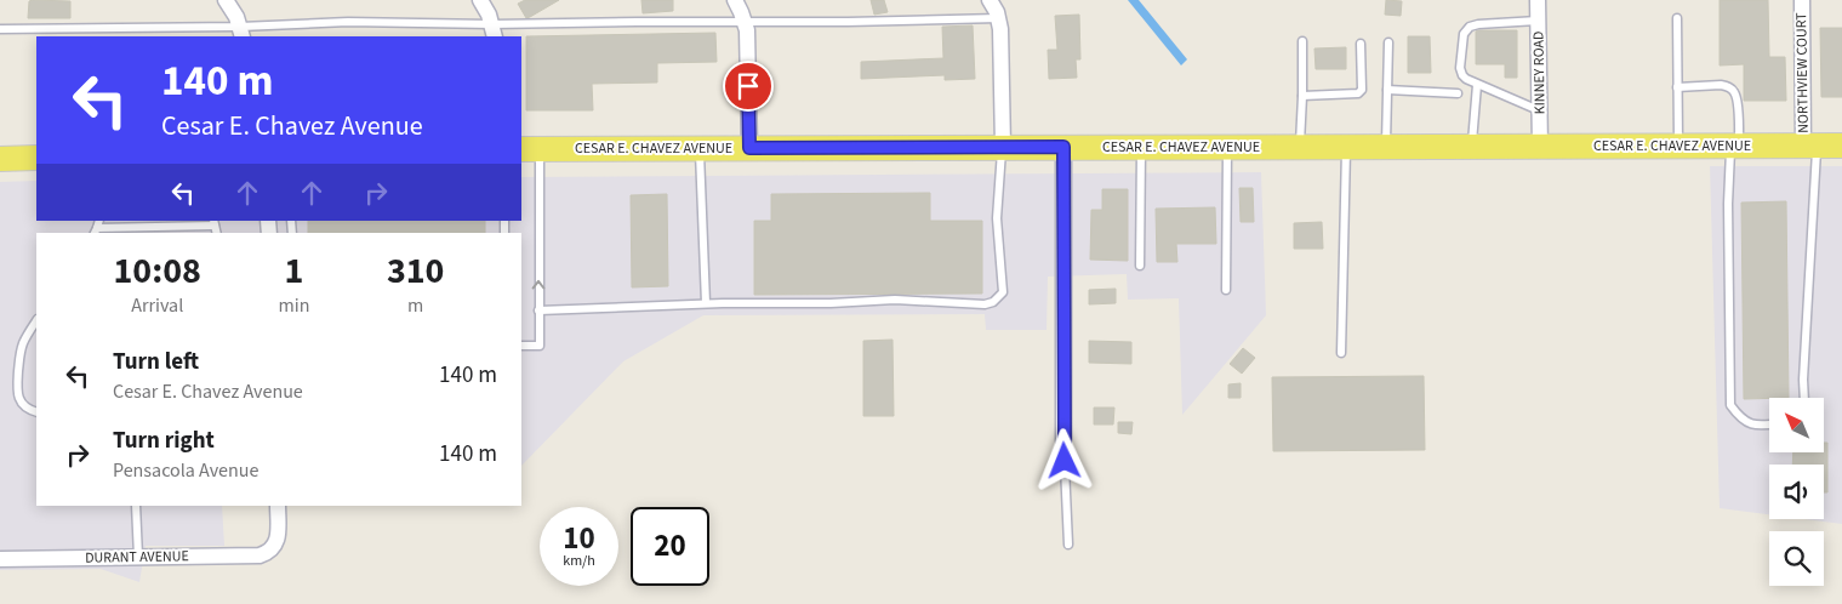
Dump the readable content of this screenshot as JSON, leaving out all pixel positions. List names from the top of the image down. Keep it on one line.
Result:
{"streets":{"main road":["CESAR E. CHAVEZ AVENUE"],"street":["KINNEY ROAD","NORTHVIEW COURT","DURANT AVENUE"]},"crossings":[["KINNEY ROAD","CESAR E. CHAVEZ AVENUE"],["NORTHVIEW COURT","CESAR E. CHAVEZ AVENUE"]],"north":"top left","page":{"turn":["140 m","Cesar E. Chavez Avenue"],"eta":["10:08","Arrival","1","min","310","m"],"list":[{"name":"Turn left","note":"Cesar E. Chavez Avenue","value":"140 m"},{"name":"Turn right","note":"Pensacola Avenue","value":"140 m"}],"speed":"10 km/h","limit":"20"}}
